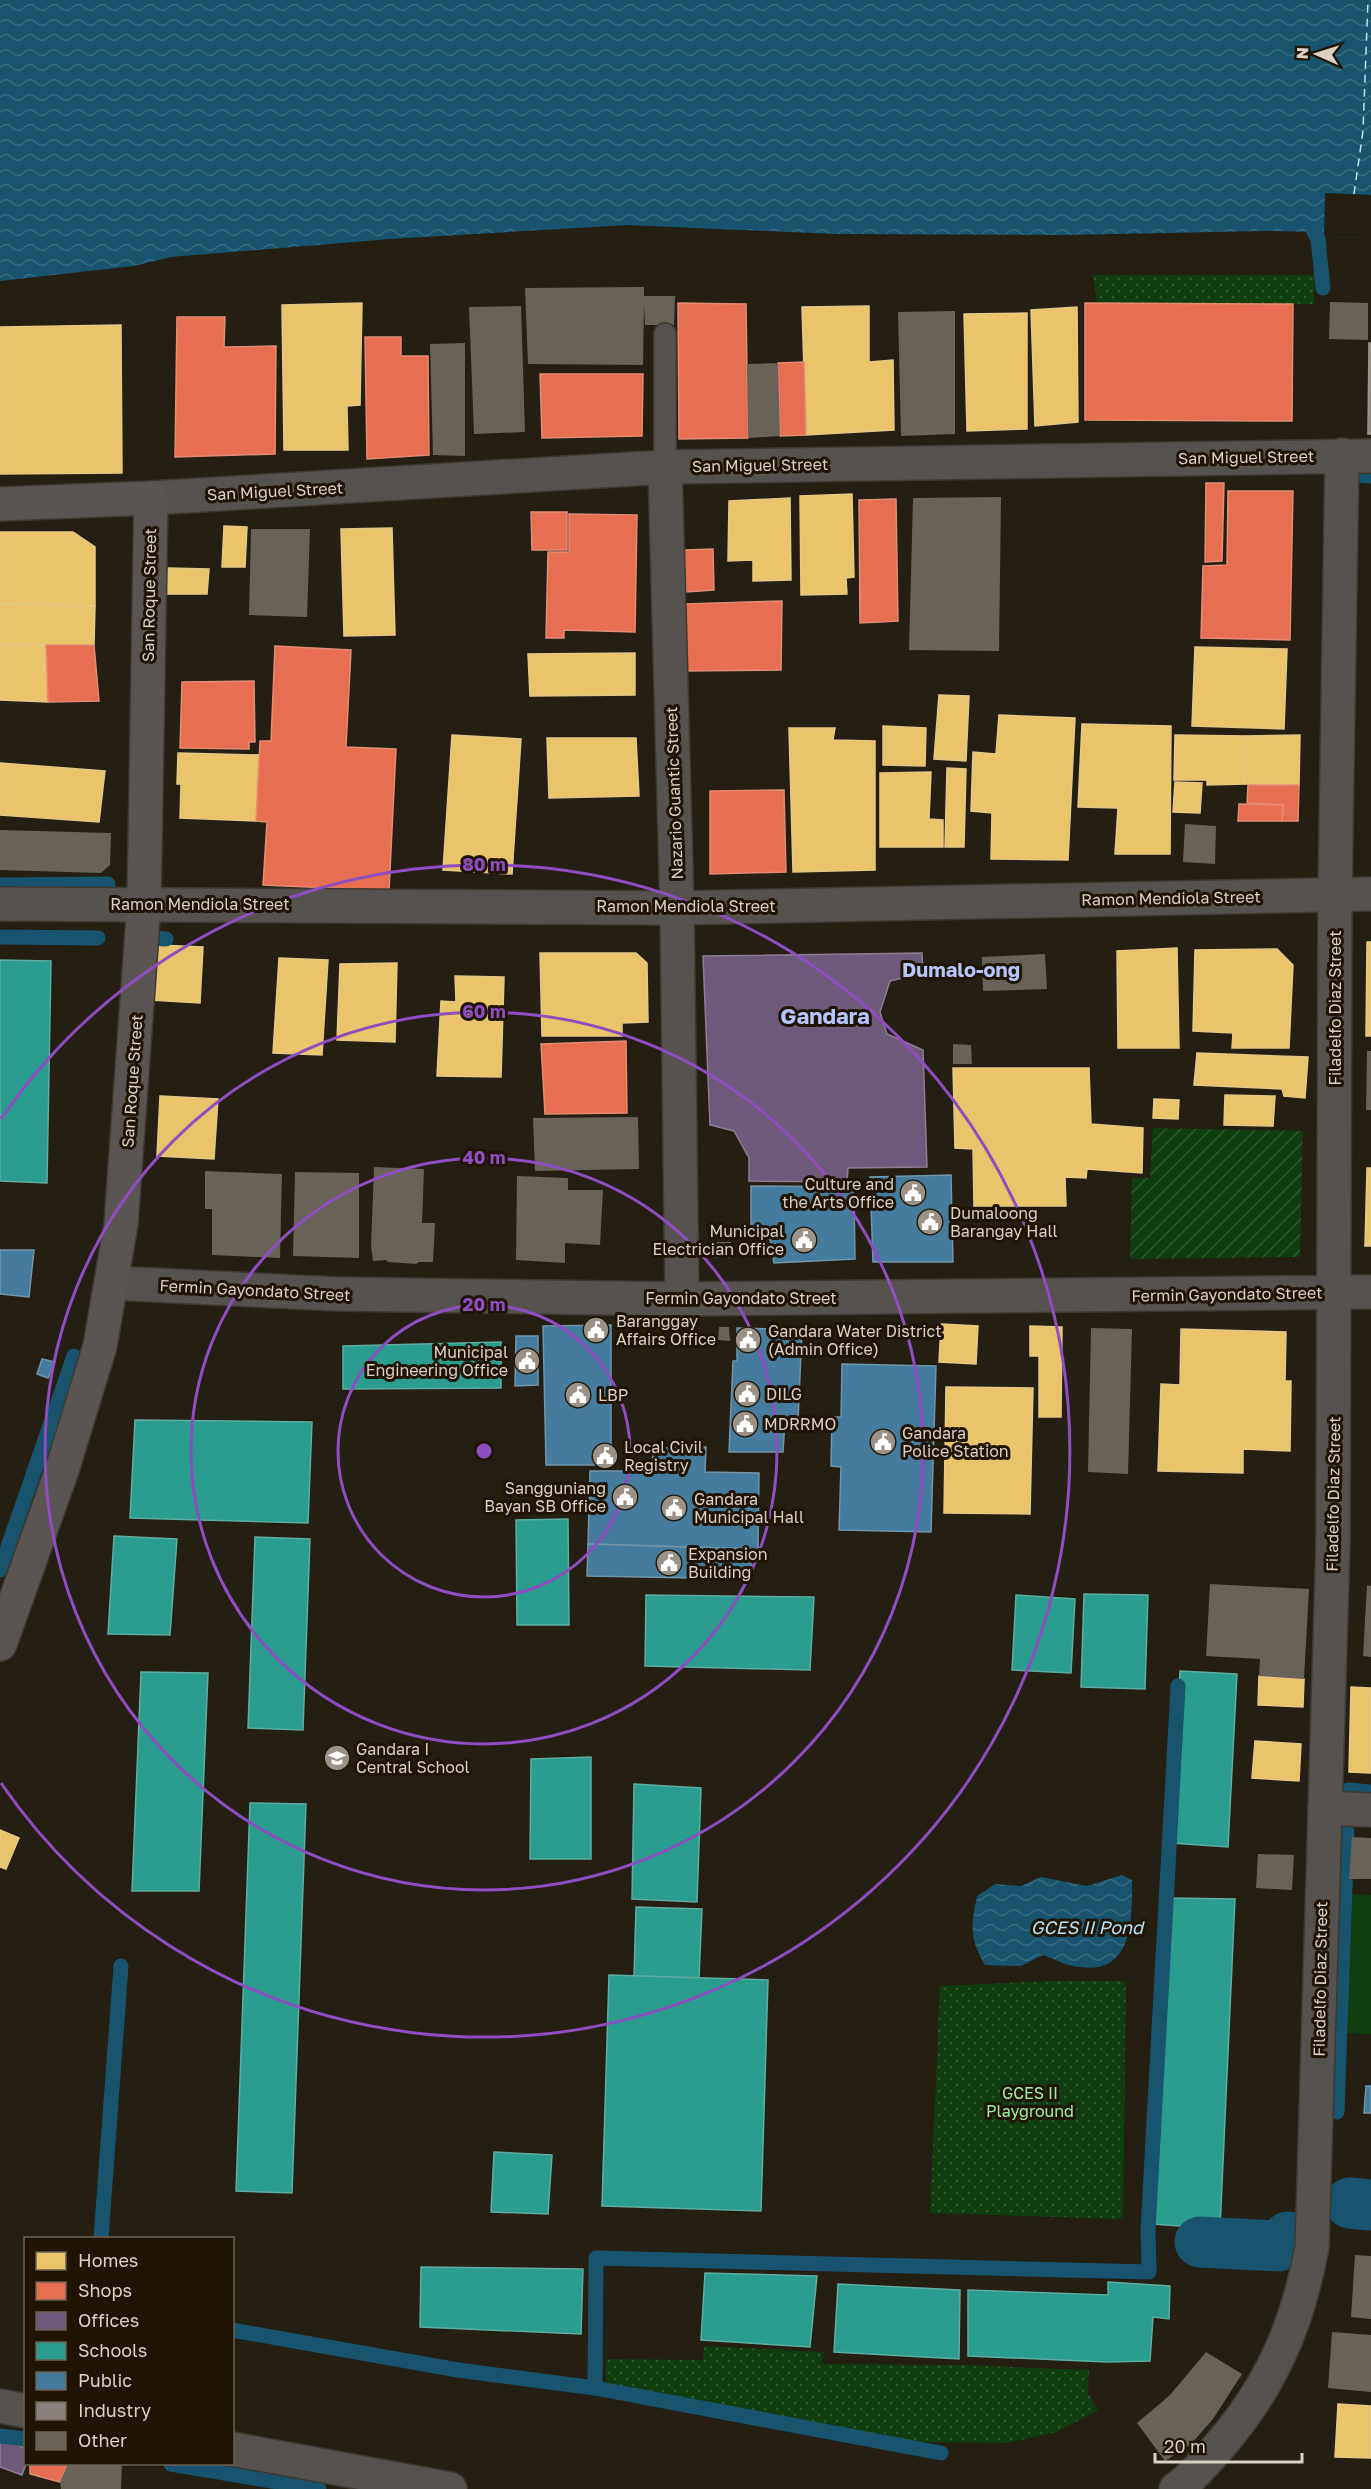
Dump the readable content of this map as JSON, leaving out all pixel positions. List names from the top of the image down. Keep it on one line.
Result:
{"streets":{"main road":["San Roque Street"],"street":["San Miguel Street","Nazario Guantic Street","Ramon Mendiola Street","Filadelfo Diaz Street","Fermin Gayondato Street"]},"crossings":[["San Miguel Street","San Roque Street"],["San Miguel Street","Nazario Guantic Street"],["San Miguel Street","Filadelfo Diaz Street"],["San Roque Street","Ramon Mendiola Street"],["San Roque Street","Fermin Gayondato Street"],["Nazario Guantic Street","Ramon Mendiola Street"],["Nazario Guantic Street","Fermin Gayondato Street"],["Ramon Mendiola Street","Filadelfo Diaz Street"],["Filadelfo Diaz Street","Fermin Gayondato Street"]],"districts":["Dumalo-ong","Gandara"],"water":["GCES II Pond"],"parks":["GCES II Playground"],"places":{"public building":["Culture and the Arts Office","Dumaloong Barangay Hall","Municipal Electrician Office","Baranggay Affairs Office","Gandara Water District (Admin Office)","Municipal Engineering Office","DILG","LBP","MDRRMO","Gandara Police Station","Local Civil Registry","Sangguniang Bayan SB Office","Gandara Municipal Hall","Expansion Building"],"school or university":["Gandara I Central School"]},"legend":["Homes","Shops","Offices","Schools","Public","Industry","Other"],"scale_bar":"20 m","north":"left","rings":["80 m","60 m","40 m","20 m"]}
